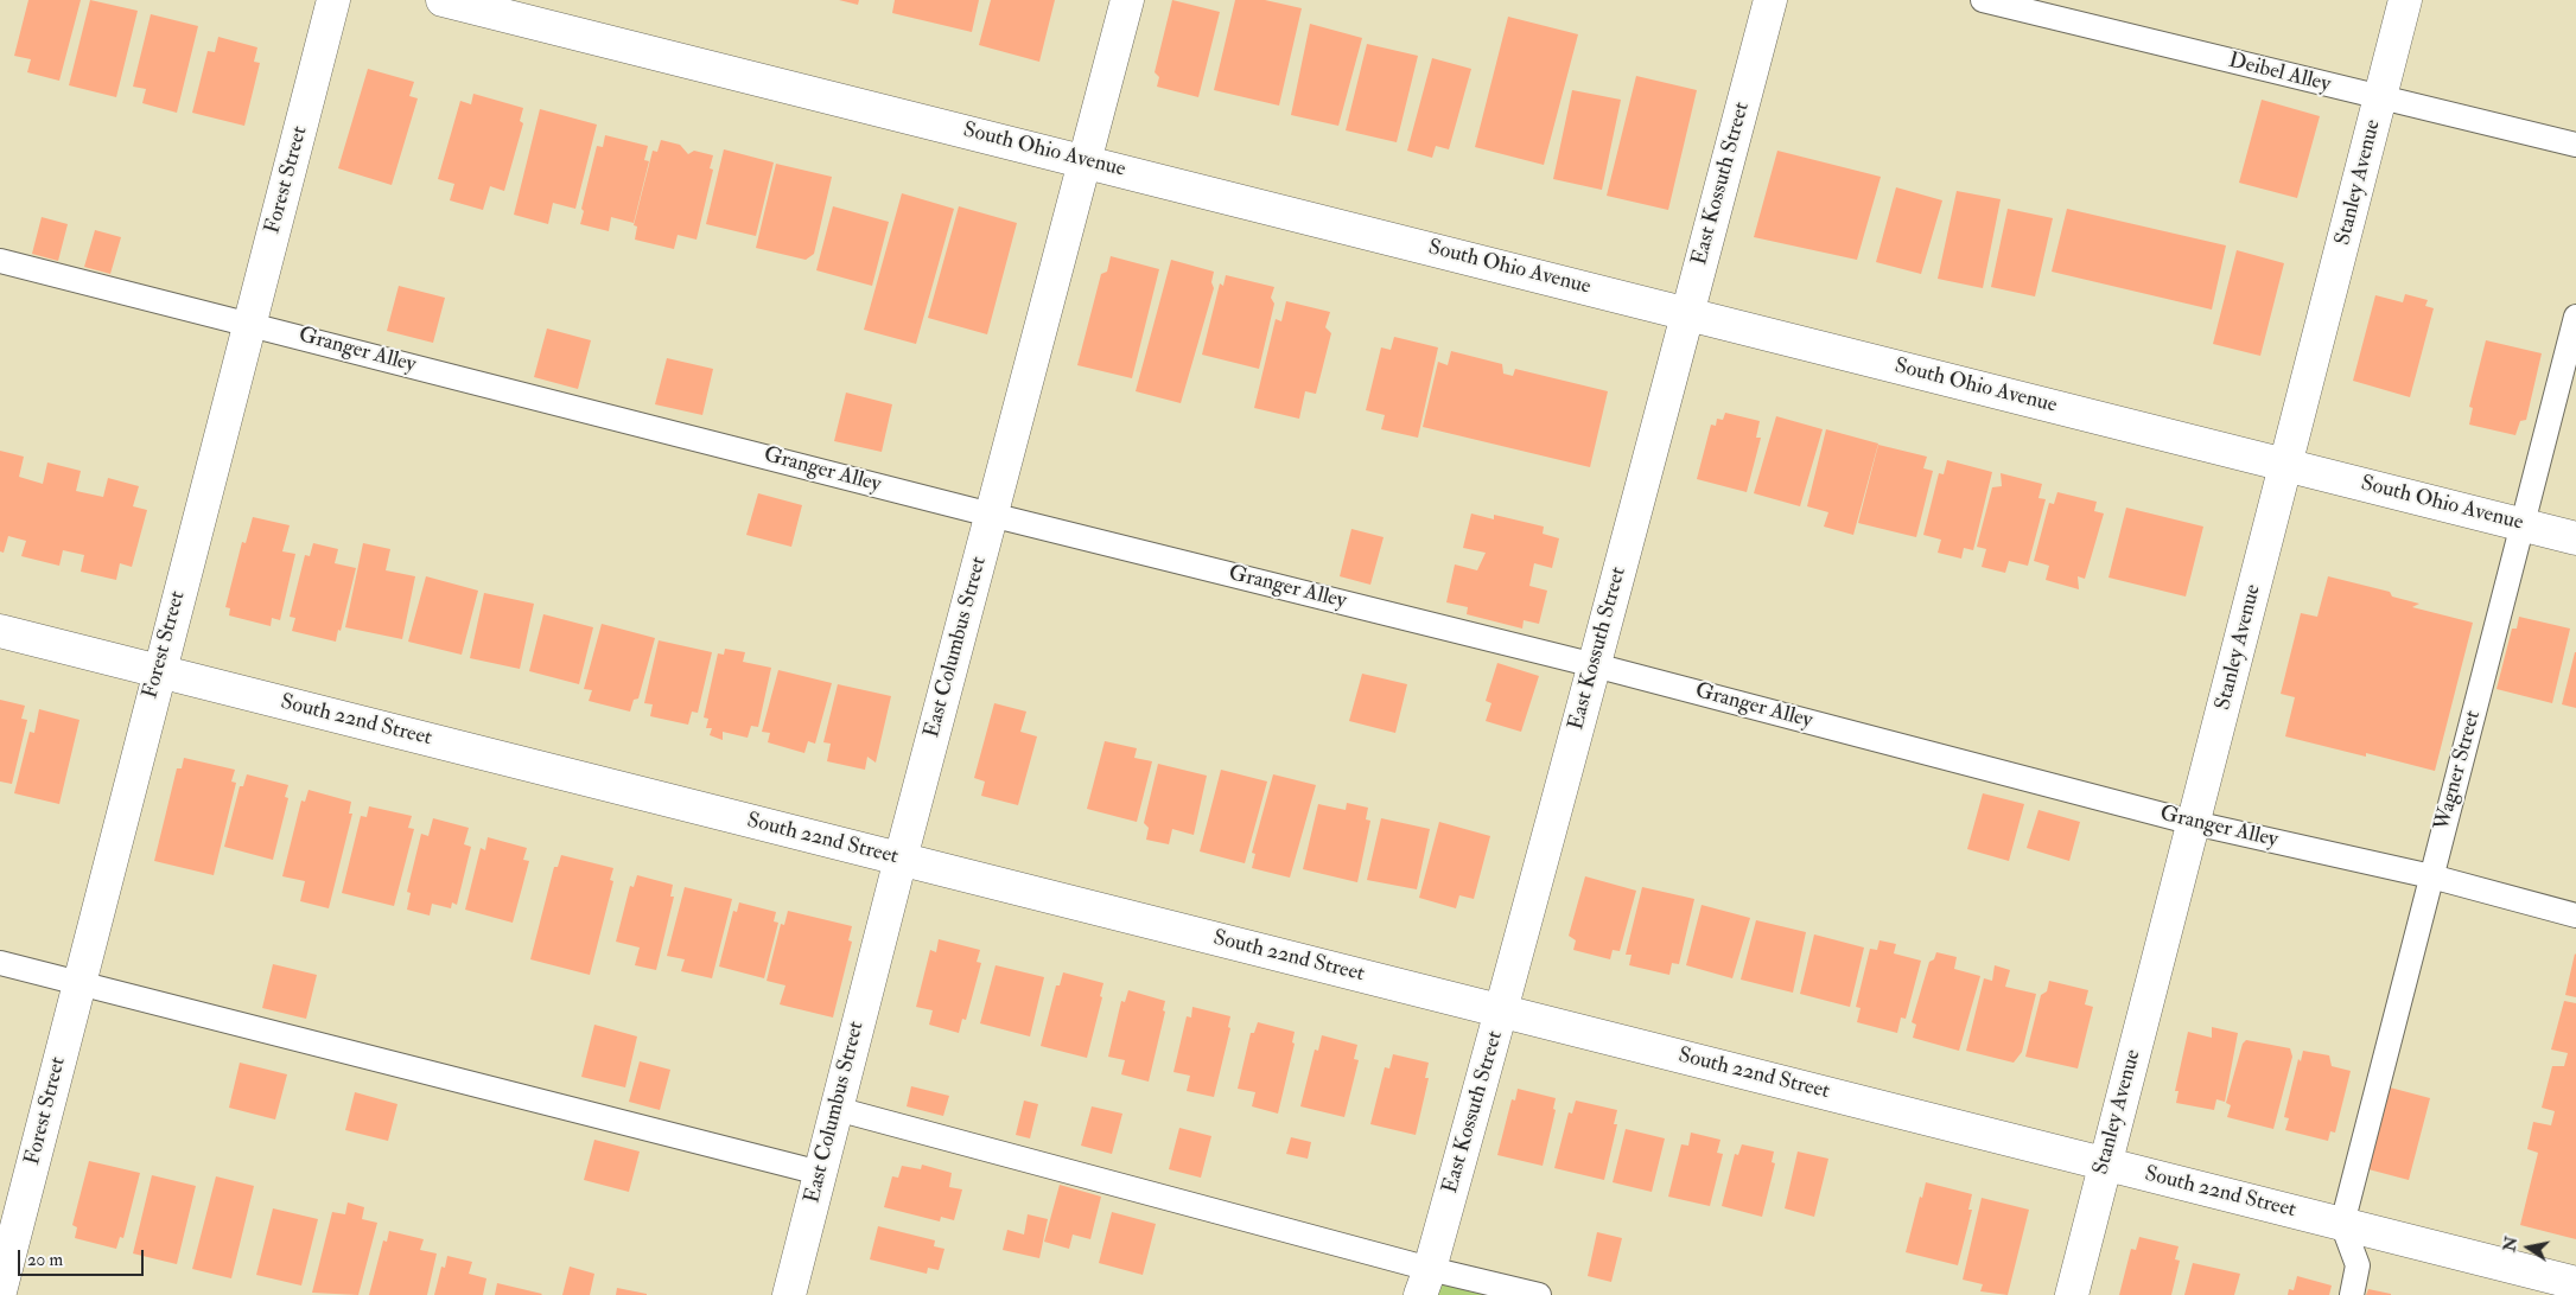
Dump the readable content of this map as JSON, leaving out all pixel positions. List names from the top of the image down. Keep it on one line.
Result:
{"streets":{"street":["South Ohio Avenue","Forest Street","Stanley Avenue","East Kossuth Street","East Columbus Street","South 22nd Street"],"lane":["Deibel Alley","Granger Alley","Wagner Street"]},"crossings":[["Deibel Alley","Stanley Avenue"],["South Ohio Avenue","Stanley Avenue"],["South Ohio Avenue","East Kossuth Street"],["South Ohio Avenue","East Columbus Street"],["South Ohio Avenue","Wagner Street"],["Forest Street","Granger Alley"],["Forest Street","South 22nd Street"],["Stanley Avenue","Granger Alley"],["Stanley Avenue","South 22nd Street"],["East Kossuth Street","Granger Alley"],["East Kossuth Street","South 22nd Street"],["Granger Alley","East Columbus Street"],["Granger Alley","Wagner Street"],["East Columbus Street","South 22nd Street"],["South 22nd Street","Wagner Street"]],"scale_bar":"20 m","north":"left"}
